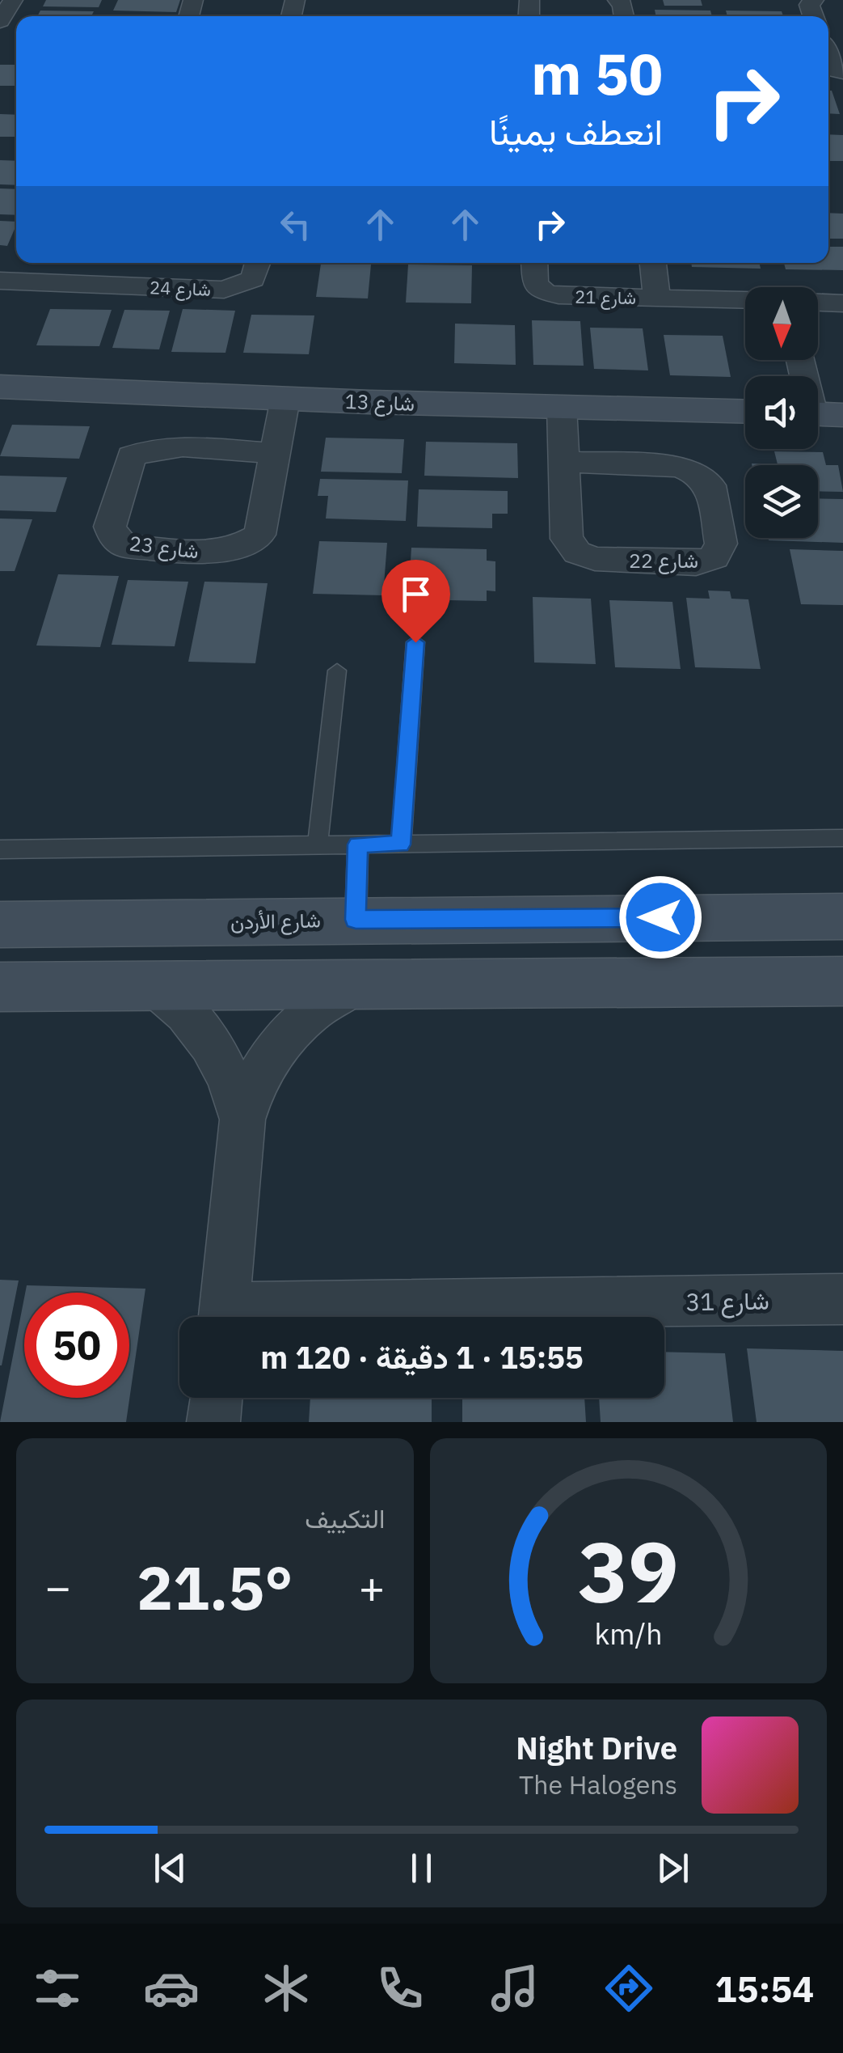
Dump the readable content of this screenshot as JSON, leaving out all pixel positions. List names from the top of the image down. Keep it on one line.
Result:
{"streets":{"main road":["شارع 13","شارع الأردن"],"street":["شارع 24","شارع 21","23 شارع","شارع 22","شارع 31"]},"crossings":[["شارع 13","23 شارع"],["شارع 13","شارع 22"]],"north":"bottom","page":{"turn":["50 m","انعطف يمينًا"],"limit":"50","trip":"15:55 · 1 دقيقة · 120 m","tile":"التكييف","heat":["−","21.5°","+"],"song":["Night Drive","The Halogens"],"tabs":"15:54","gauge":["39","km/h"]}}
